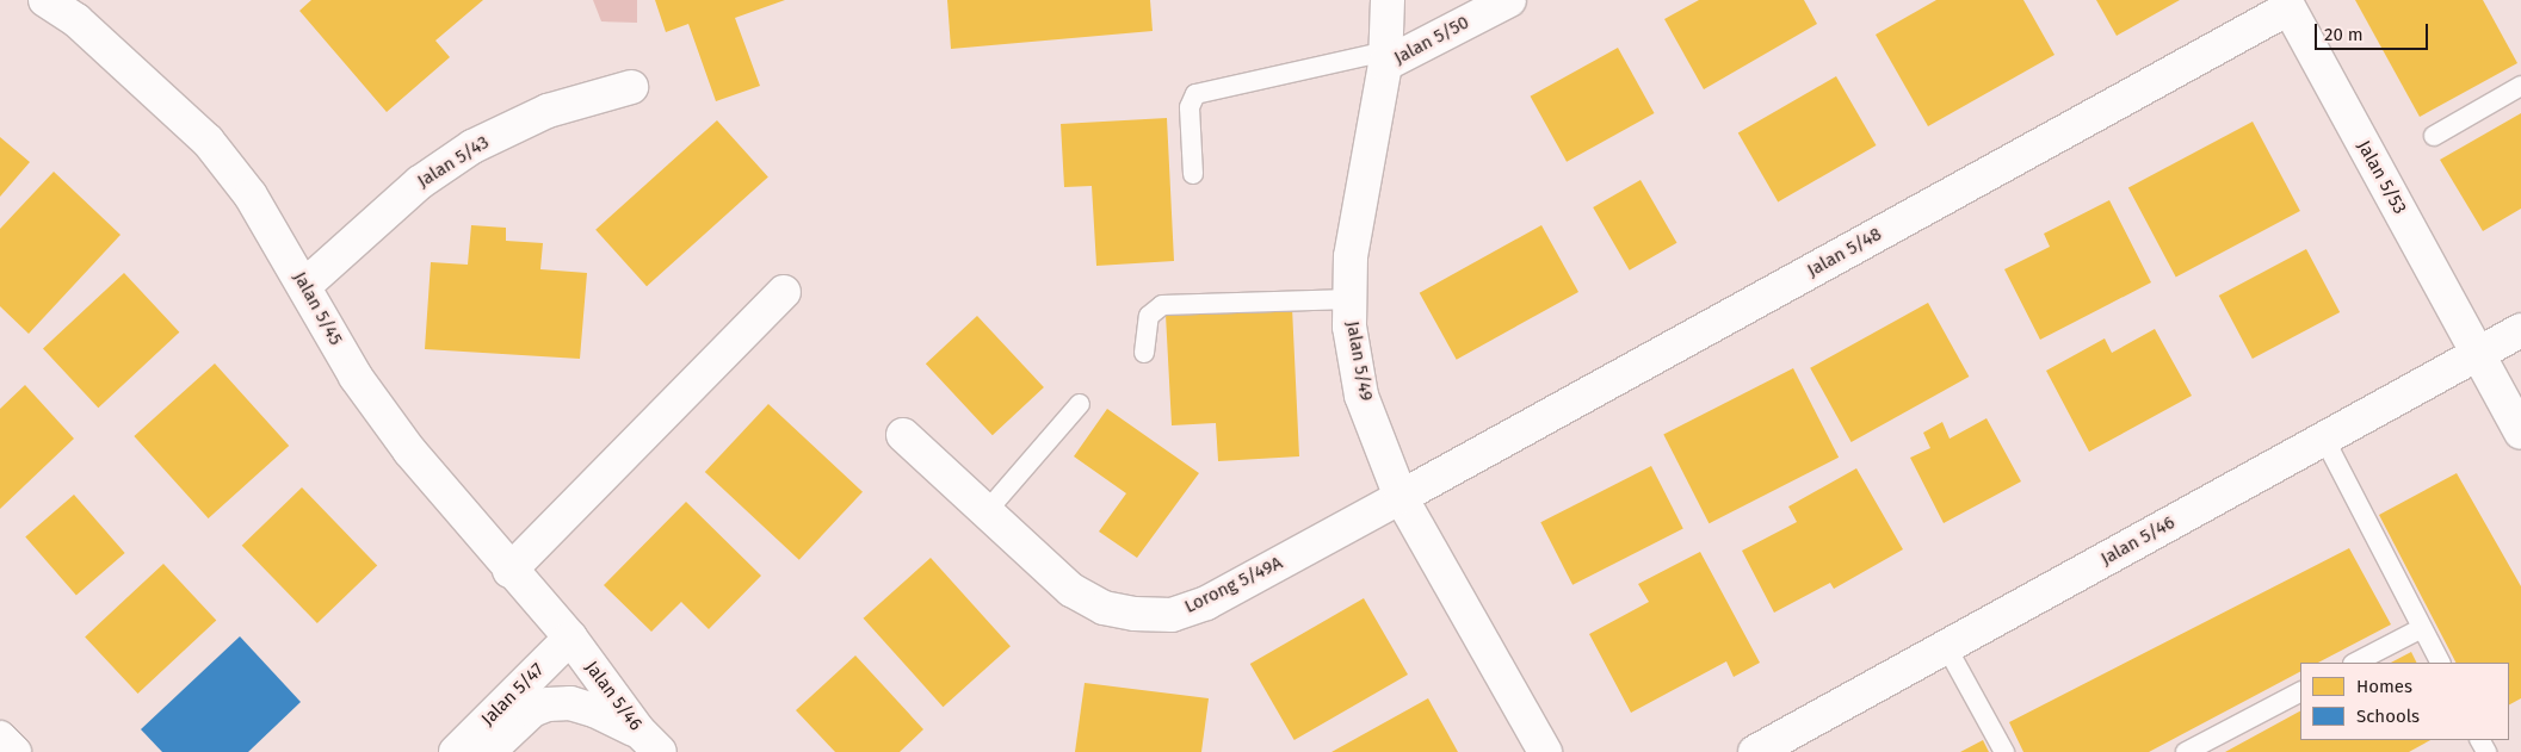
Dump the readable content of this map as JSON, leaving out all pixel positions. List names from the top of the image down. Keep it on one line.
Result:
{"streets":{"street":["Jalan 5/50","Jalan 5/43","Jalan 5/53","Jalan 5/48","Jalan 5/45","Jalan 5/49","Jalan 5/46","Lorong 5/49A","Jalan 5/47"]},"crossings":[["Jalan 5/50","Jalan 5/49"],["Jalan 5/43","Jalan 5/45"],["Jalan 5/53","Jalan 5/48"],["Jalan 5/53","Jalan 5/46"],["Jalan 5/48","Jalan 5/49"],["Jalan 5/48","Lorong 5/49A"],["Jalan 5/45","Jalan 5/46"],["Jalan 5/45","Jalan 5/47"],["Jalan 5/49","Lorong 5/49A"],["Jalan 5/46","Jalan 5/47"]],"legend":["Homes","Schools"],"scale_bar":"20 m"}
